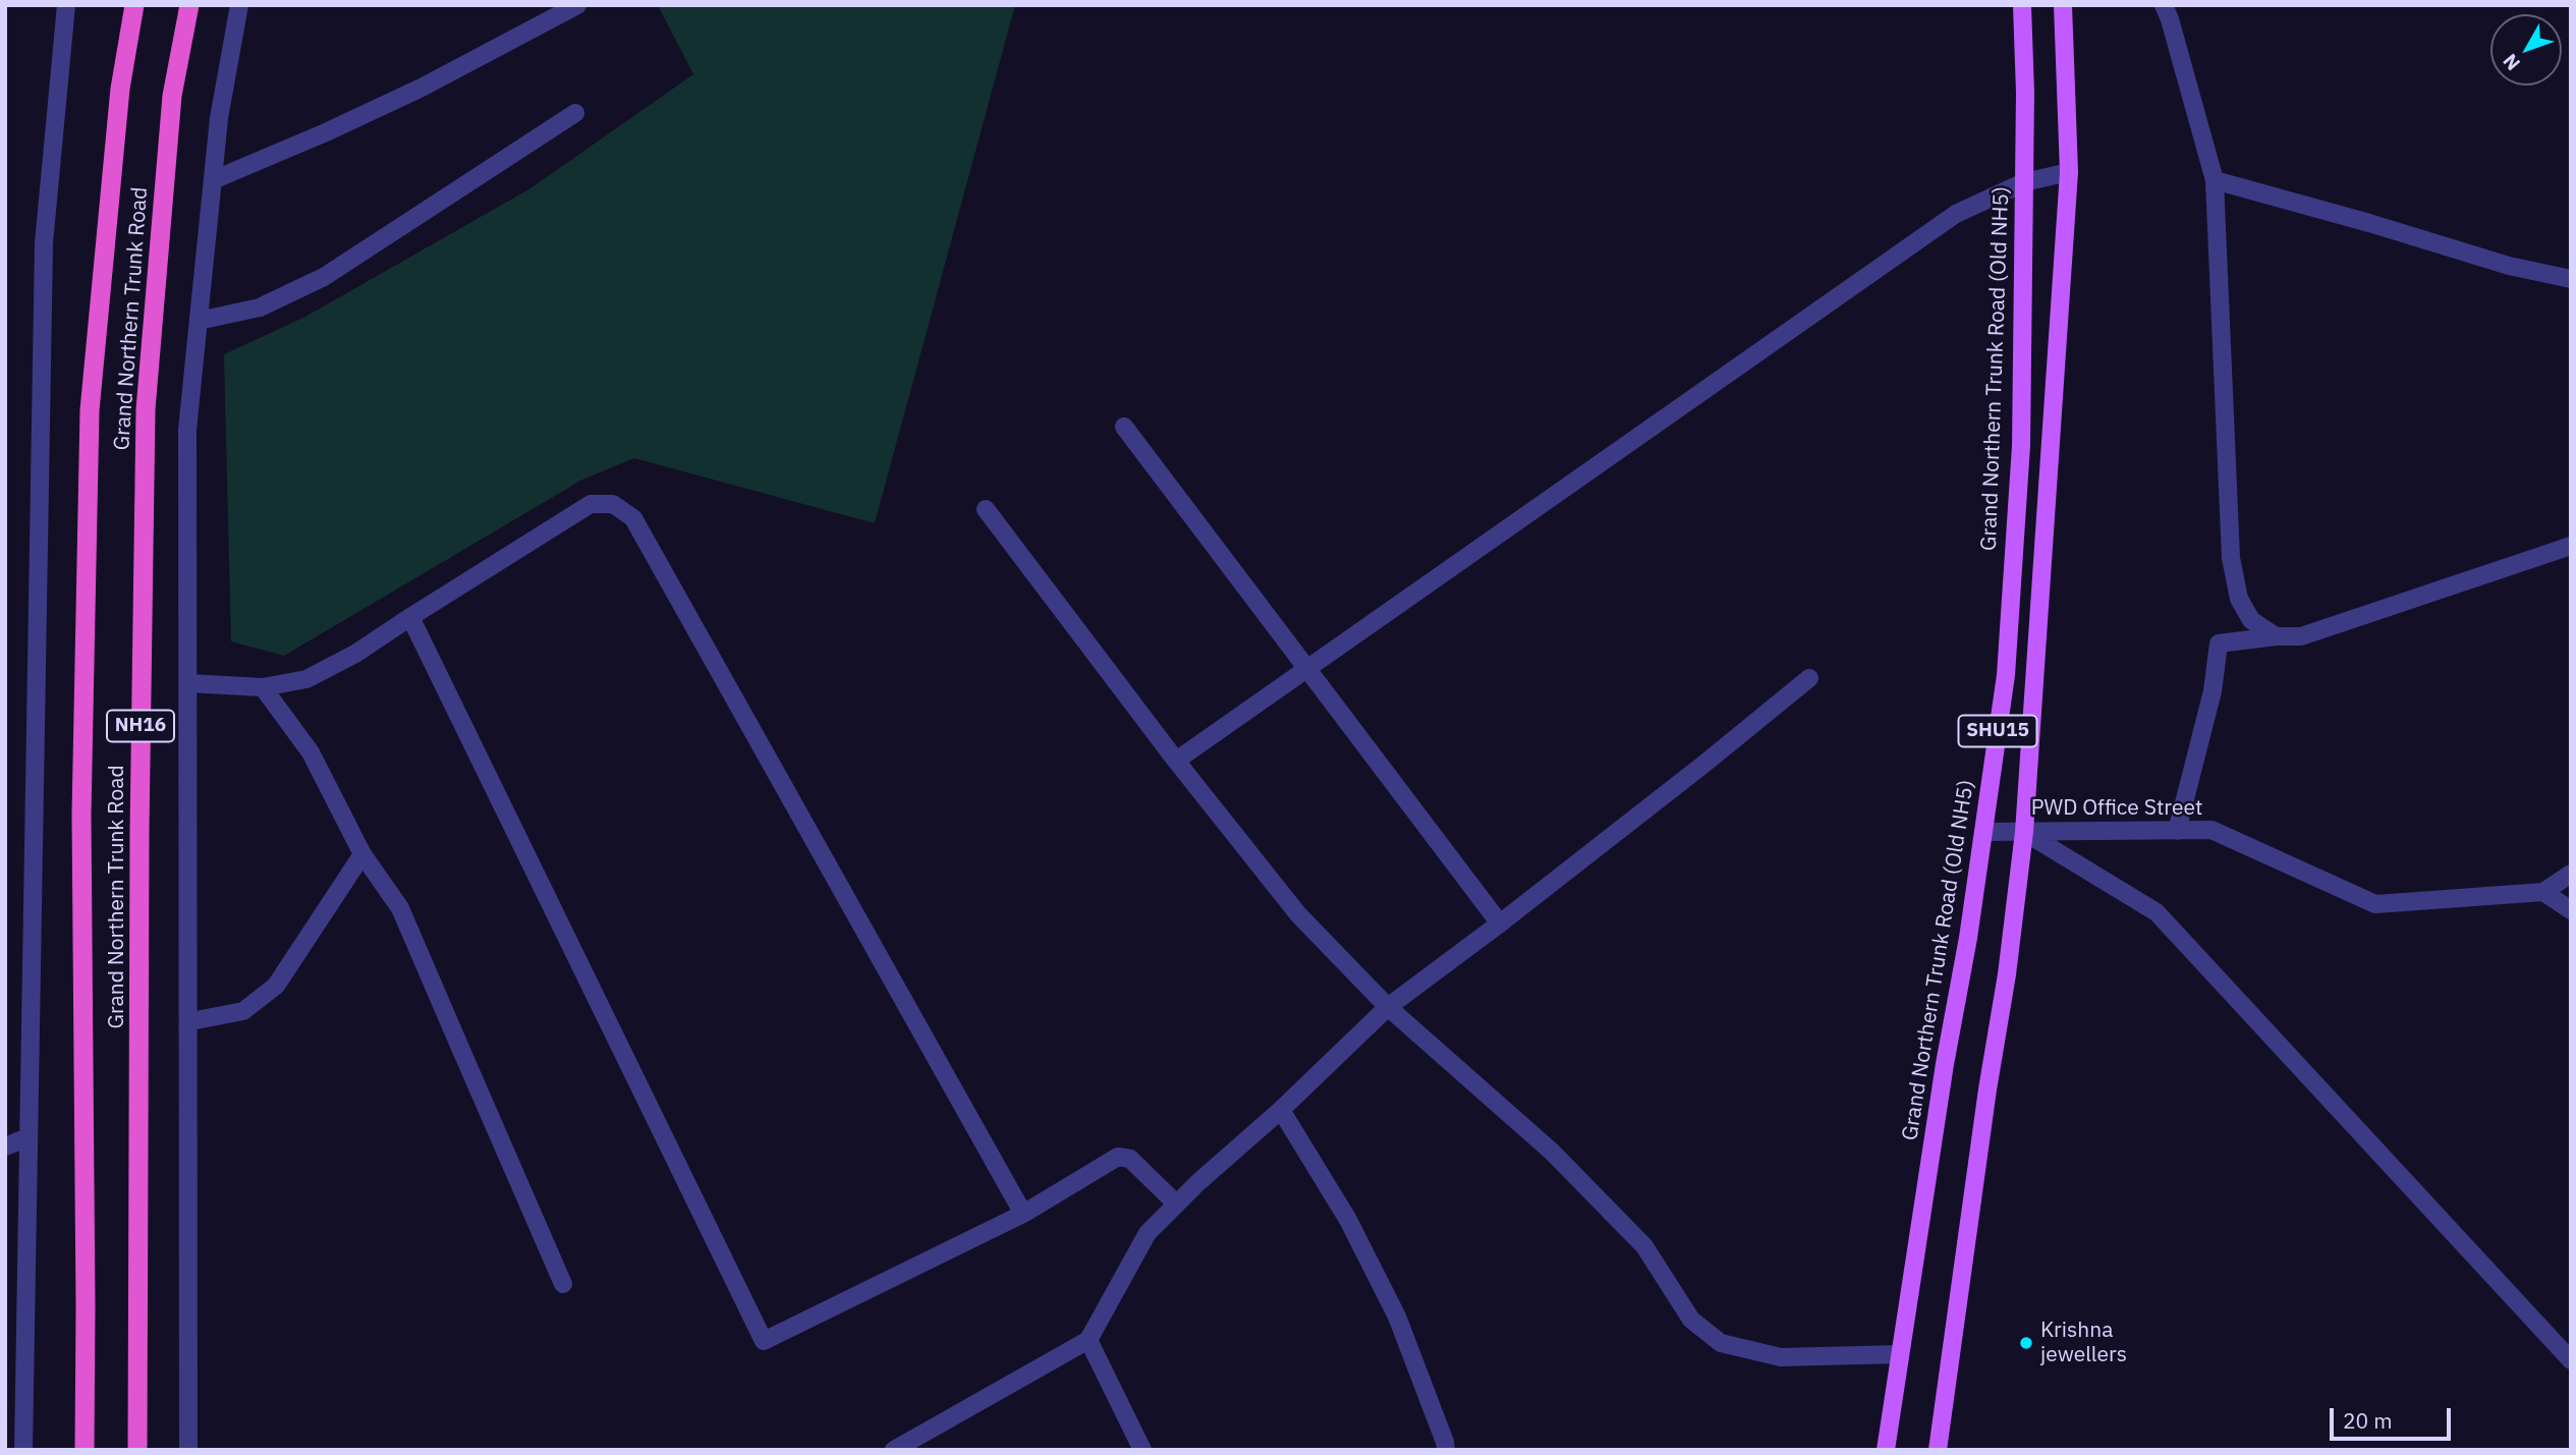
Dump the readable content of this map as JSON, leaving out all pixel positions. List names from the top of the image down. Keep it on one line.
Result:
{"streets":{"highway":["Grand Northern Trunk Road","NH16"],"main road":["Grand Northern Trunk Road (Old NH5)","SHU15"],"street":["PWD Office Street"]},"crossings":[["Grand Northern Trunk Road (Old NH5)","PWD Office Street"],["SHU15","PWD Office Street"]],"places":["Krishna jewellers"],"scale_bar":"20 m","north":"bottom left"}
